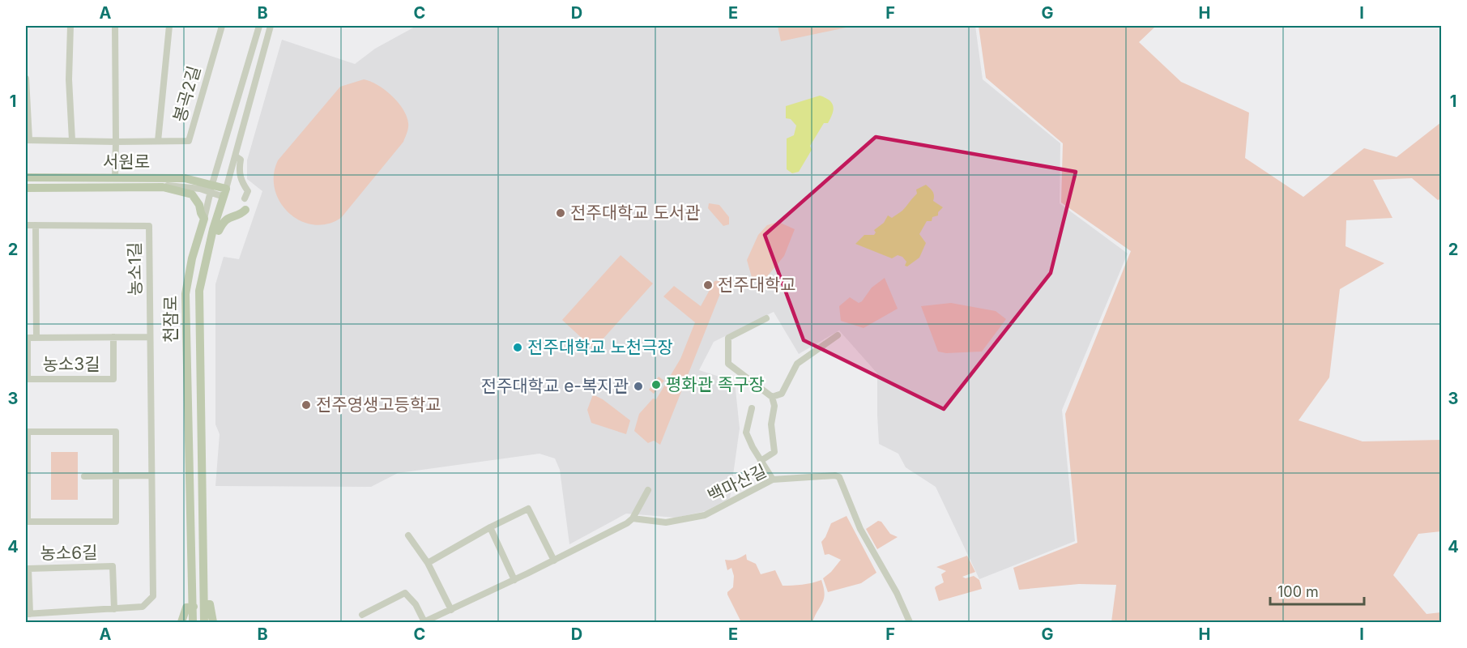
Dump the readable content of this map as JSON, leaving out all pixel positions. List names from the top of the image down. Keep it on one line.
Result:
{"streets":{"main road":["서원로","천잠로"],"street":["봉곡2길","농소1길","농소3길","백마산길","농소6길"]},"crossings":[["서원로","천잠로"],["농소1길","농소3길"],["농소1길","농소6길"],["농소3길","농소6길"]],"places":["전주대학교 도서관","전주대학교","전주대학교 노천극장","평화관 족구장","전주대학교 e-복지관","전주영생고등학교"],"scale_bar":"100 m","grid":{"columns":["A","B","C","D","E","F","G","H","I"],"rows":["1","2","3","4"]}}
